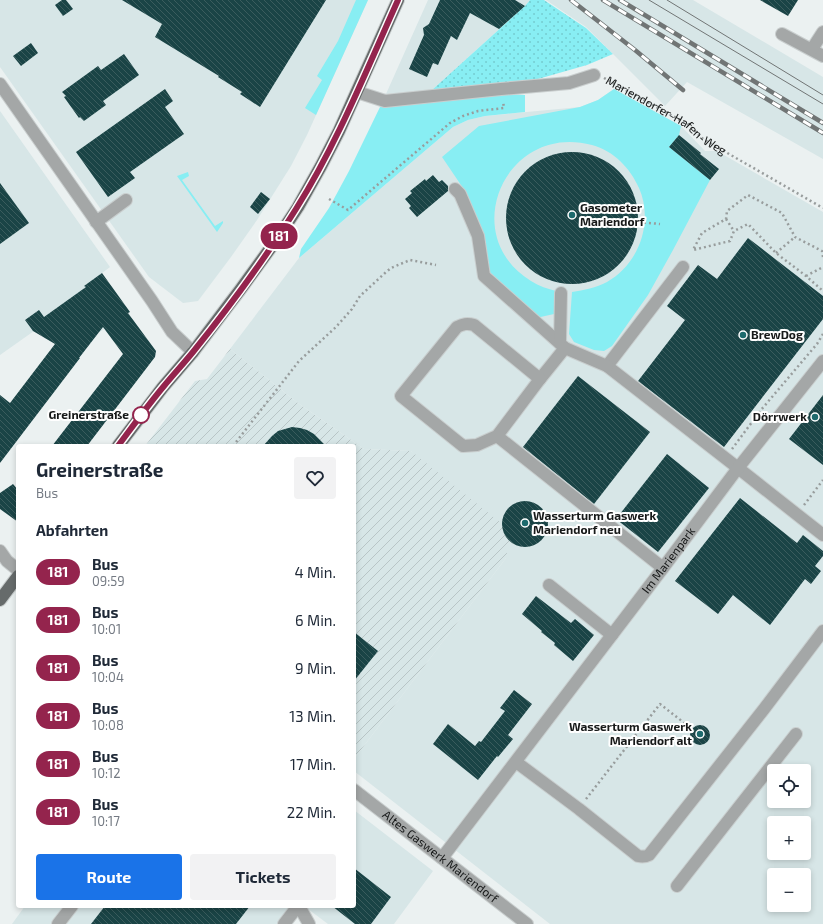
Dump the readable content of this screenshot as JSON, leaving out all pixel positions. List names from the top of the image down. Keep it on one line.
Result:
{"streets":{"street":["Mariendorfer-Hafen-Weg","Im Marienpark","Altes Gaswerk Mariendorf"]},"crossings":[["Im Marienpark","Altes Gaswerk Mariendorf"]],"places":["Gasometer Mariendorf","BrewDog","Greinerstraße","Dörrwerk","Wasserturm Gaswerk Mariendorf neu","Wasserturm Gaswerk Mariendorf alt"],"lines":["bus line 181"],"page":{"on_map":"181","heading":[["Greinerstraße","Bus"],"Abfahrten"],"list":[{"mark":"181","name":"Bus","note":"09:59","value":"4 Min."},{"mark":"181","name":"Bus","note":"10:01","value":"6 Min."},{"mark":"181","name":"Bus","note":"10:04","value":"9 Min."},{"mark":"181","name":"Bus","note":"10:08","value":"13 Min."},{"mark":"181","name":"Bus","note":"10:12","value":"17 Min."},{"mark":"181","name":"Bus","note":"10:17","value":"22 Min."}],"map_buttons":["+","−"],"buttons":["Route","Tickets"]}}
